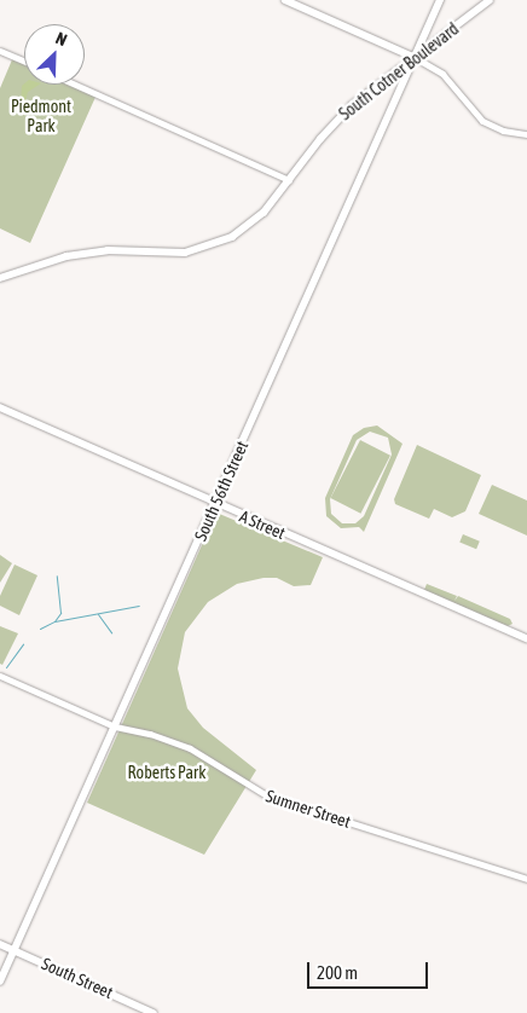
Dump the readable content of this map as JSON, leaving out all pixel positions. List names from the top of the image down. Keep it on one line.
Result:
{"streets":{"main road":["South Cotner Boulevard","South 56th Street","A Street","South Street"],"street":["Sumner Street"]},"crossings":[["South Cotner Boulevard","South 56th Street"],["South 56th Street","A Street"],["South 56th Street","Sumner Street"],["South 56th Street","South Street"]],"parks":["Piedmont Park","Roberts Park"],"scale_bar":"200 m","north":"top right"}
